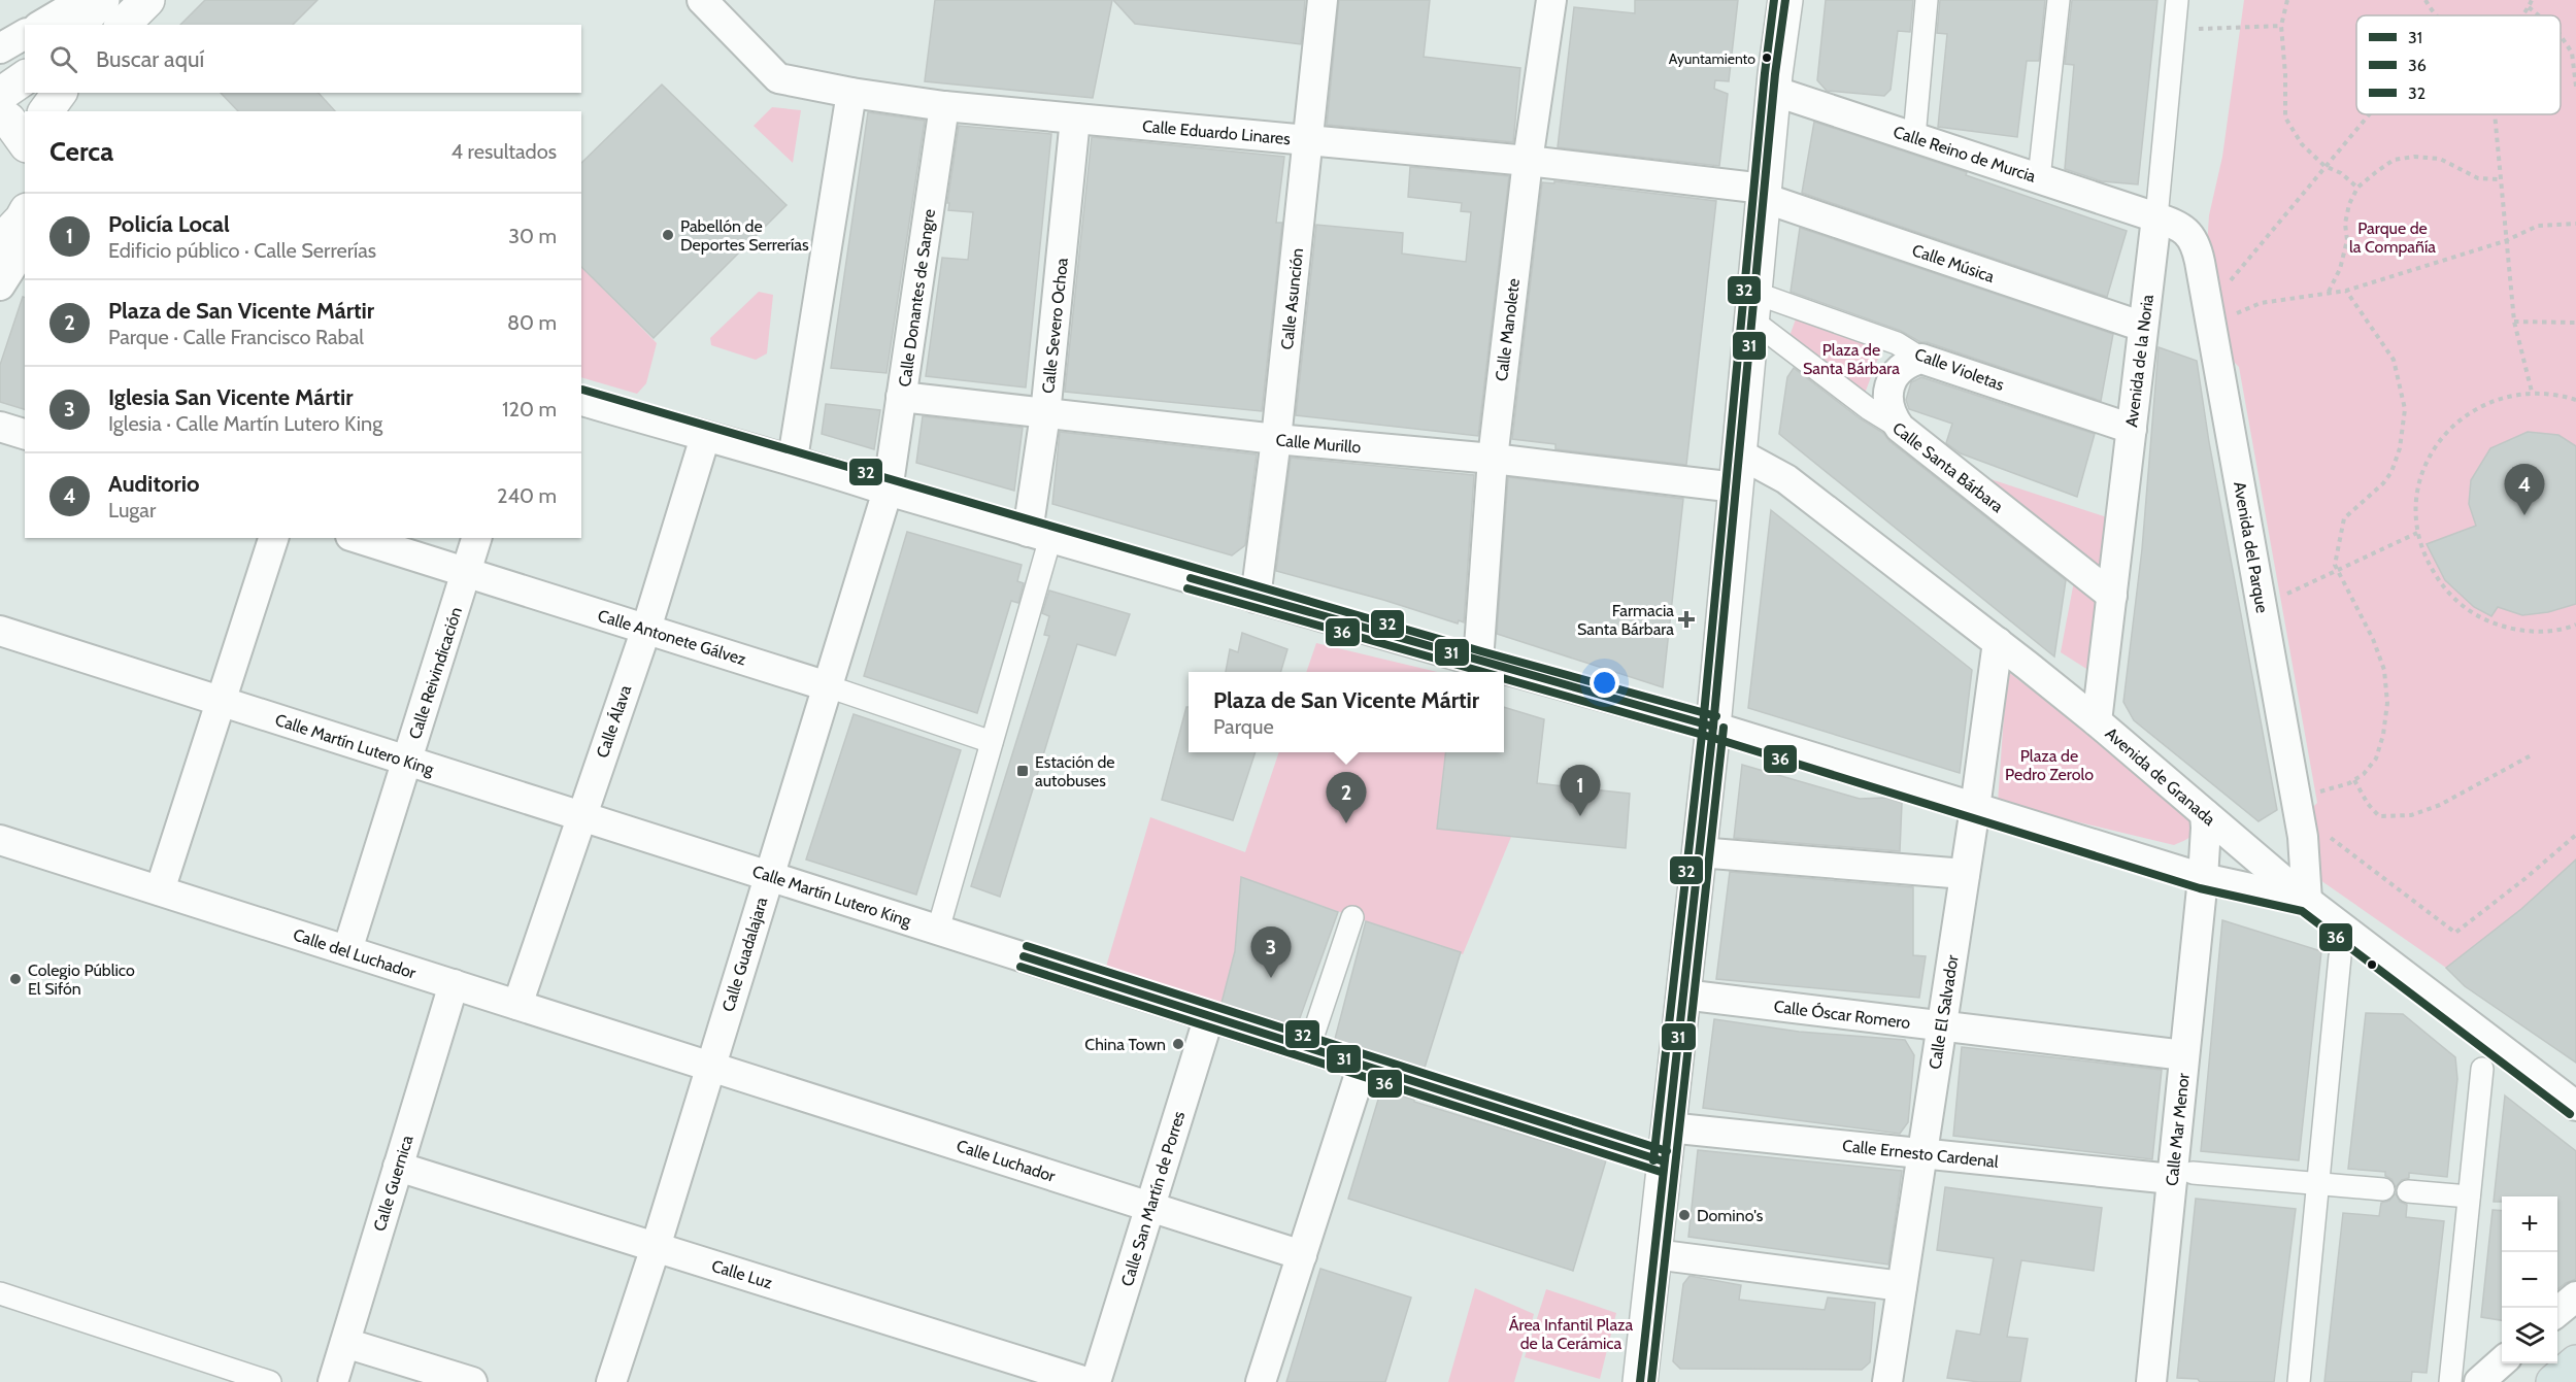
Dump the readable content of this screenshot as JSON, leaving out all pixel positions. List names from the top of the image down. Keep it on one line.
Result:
{"streets":{"street":["Calle Eduardo Linares","Calle Reino de Murcia","Calle Música","Calle Donantes de Sangre","Calle Asunción","Calle Severo Ochoa","Calle Manolete","Avenida de la Noria","Calle Violetas","Calle Murillo","Calle Santa Bárbara","Avenida del Parque","Calle Antonete Gálvez","Calle Reivindicación","Calle Álava","Calle Martín Lutero King","Avenida de Granada","Calle del Luchador","Calle Guadalajara","Calle El Salvador","Calle Óscar Romero","Calle Mar Menor","Calle Ernesto Cardenal","Calle Luchador","Calle Guernica","Calle San Martín de Porres","Calle Luz"]},"crossings":[["Calle Eduardo Linares","Calle Música"],["Calle Eduardo Linares","Calle Donantes de Sangre"],["Calle Eduardo Linares","Calle Asunción"],["Calle Eduardo Linares","Calle Severo Ochoa"],["Calle Eduardo Linares","Calle Manolete"],["Calle Reino de Murcia","Avenida de la Noria"],["Calle Reino de Murcia","Avenida del Parque"],["Calle Música","Avenida de la Noria"],["Calle Donantes de Sangre","Calle Murillo"],["Calle Donantes de Sangre","Calle Guadalajara"],["Calle Asunción","Calle Murillo"],["Calle Severo Ochoa","Calle Murillo"],["Calle Manolete","Calle Murillo"],["Avenida de la Noria","Calle Violetas"],["Avenida de la Noria","Calle Santa Bárbara"],["Avenida de la Noria","Avenida del Parque"],["Avenida de la Noria","Avenida de Granada"],["Calle Violetas","Calle Santa Bárbara"],["Avenida del Parque","Avenida de Granada"],["Calle Antonete Gálvez","Calle Reivindicación"],["Calle Antonete Gálvez","Calle Álava"],["Calle Antonete Gálvez","Calle Guadalajara"],["Calle Reivindicación","Calle Martín Lutero King"],["Calle Reivindicación","Calle del Luchador"],["Calle Álava","Calle Martín Lutero King"],["Calle Álava","Calle del Luchador"],["Calle Martín Lutero King","Calle Guadalajara"],["Calle Martín Lutero King","Calle San Martín de Porres"],["Avenida de Granada","Calle El Salvador"],["Avenida de Granada","Calle Mar Menor"],["Calle del Luchador","Calle Guadalajara"],["Calle del Luchador","Calle Luchador"],["Calle del Luchador","Calle Guernica"],["Calle Guadalajara","Calle Luchador"],["Calle Guadalajara","Calle Luz"],["Calle El Salvador","Calle Óscar Romero"],["Calle El Salvador","Calle Ernesto Cardenal"],["Calle Óscar Romero","Calle Mar Menor"],["Calle Mar Menor","Calle Ernesto Cardenal"],["Calle Luchador","Calle San Martín de Porres"],["Calle Guernica","Calle Luz"]],"parks":["Parque de la Compañía","Plaza de Santa Bárbara","Plaza de Pedro Zerolo","Área Infantil Plaza de la Cerámica"],"places":{"other":["Ayuntamiento","Pabellón de Deportes Serrerías","Colegio Público El Sifón","China Town","Domino's"],"health":["Farmacia Santa Bárbara"],"transit":["Estación de autobuses"]},"lines":["transit line 31","transit line 32","transit line 36"],"legend":["31","36","32"],"page":{"search":"Buscar aquí","heading":["Cerca","4 resultados"],"list":[{"mark":"1","name":"Policía Local","note":"Edificio público · Calle Serrerías","value":"30 m"},{"mark":"2","name":"Plaza de San Vicente Mártir","note":"Parque · Calle Francisco Rabal","value":"80 m"},{"mark":"3","name":"Iglesia San Vicente Mártir","note":"Iglesia · Calle Martín Lutero King","value":"120 m"},{"mark":"4","name":"Auditorio","note":"Lugar","value":"240 m"}],"pins":["4","1","2","3"],"popup":["Plaza de San Vicente Mártir","Parque"],"map_buttons":["+","−"]}}
